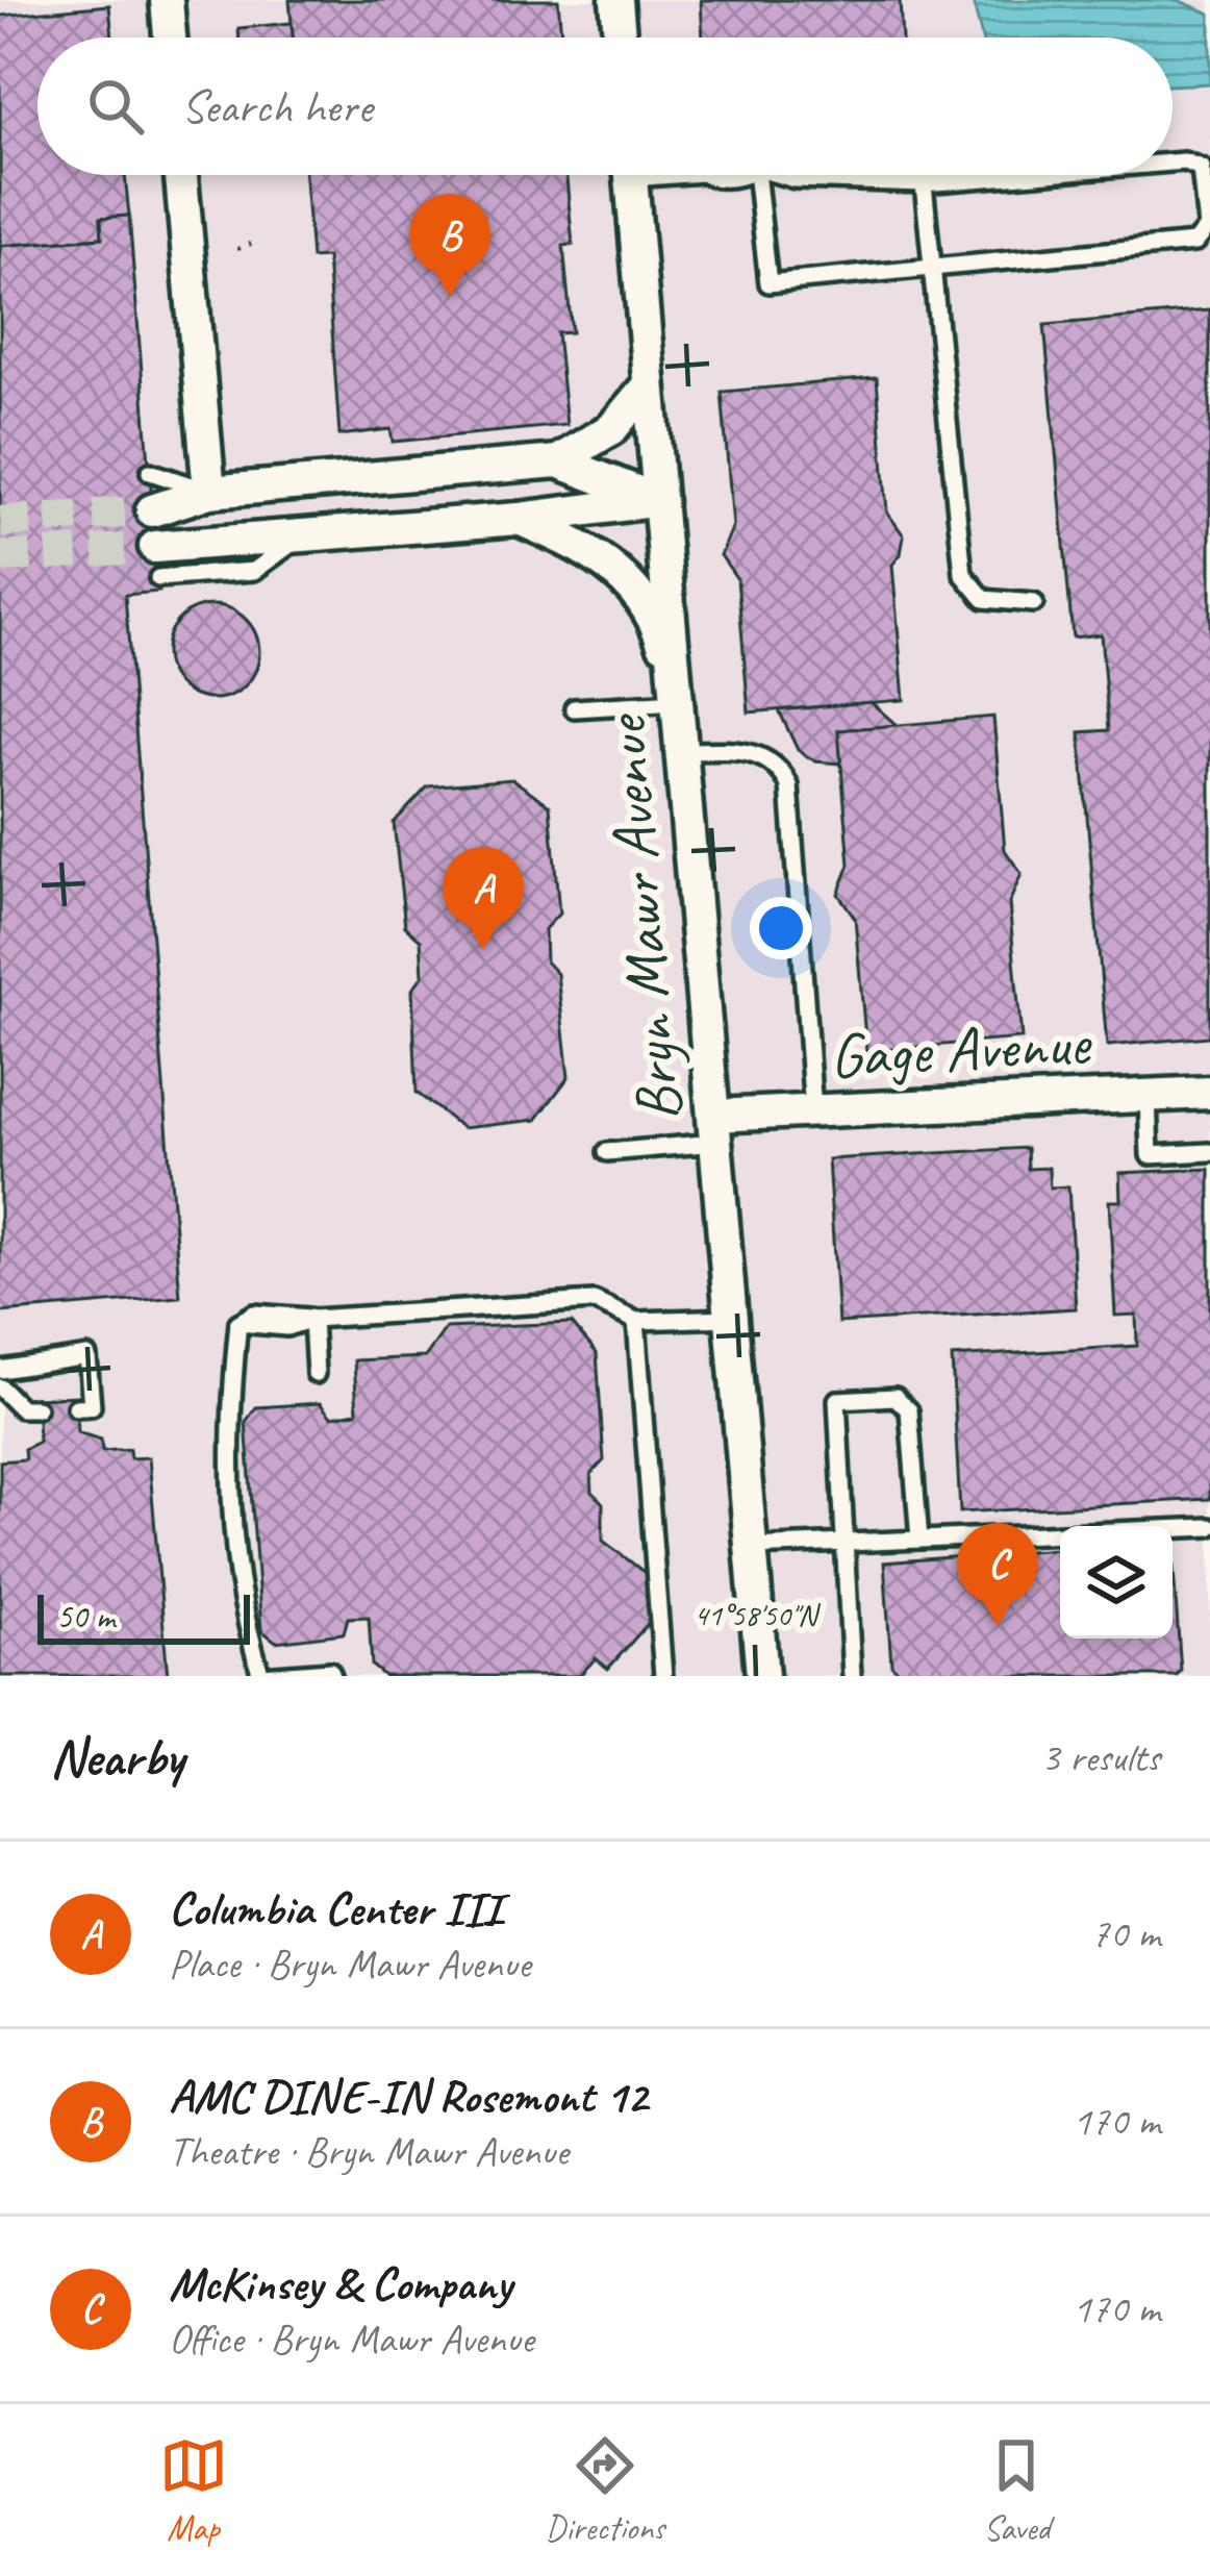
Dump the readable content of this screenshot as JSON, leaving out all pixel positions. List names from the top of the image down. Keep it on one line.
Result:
{"streets":{"street":["Bryn Mawr Avenue","Gage Avenue"]},"crossings":[["Bryn Mawr Avenue","Gage Avenue"]],"scale_bar":"50 m","page":{"search":"Search here","pins":["B","A","C"],"scale":"50 m","heading":["Nearby","3 results"],"list":[{"mark":"A","name":"Columbia Center III","note":"Place · Bryn Mawr Avenue","value":"70 m"},{"mark":"B","name":"AMC DINE-IN Rosemont 12","note":"Theatre · Bryn Mawr Avenue","value":"170 m"},{"mark":"C","name":"McKinsey & Company","note":"Office · Bryn Mawr Avenue","value":"170 m"}],"nav":["Map","Directions","Saved"]},"coordinates":["41°58'50\"N"]}
